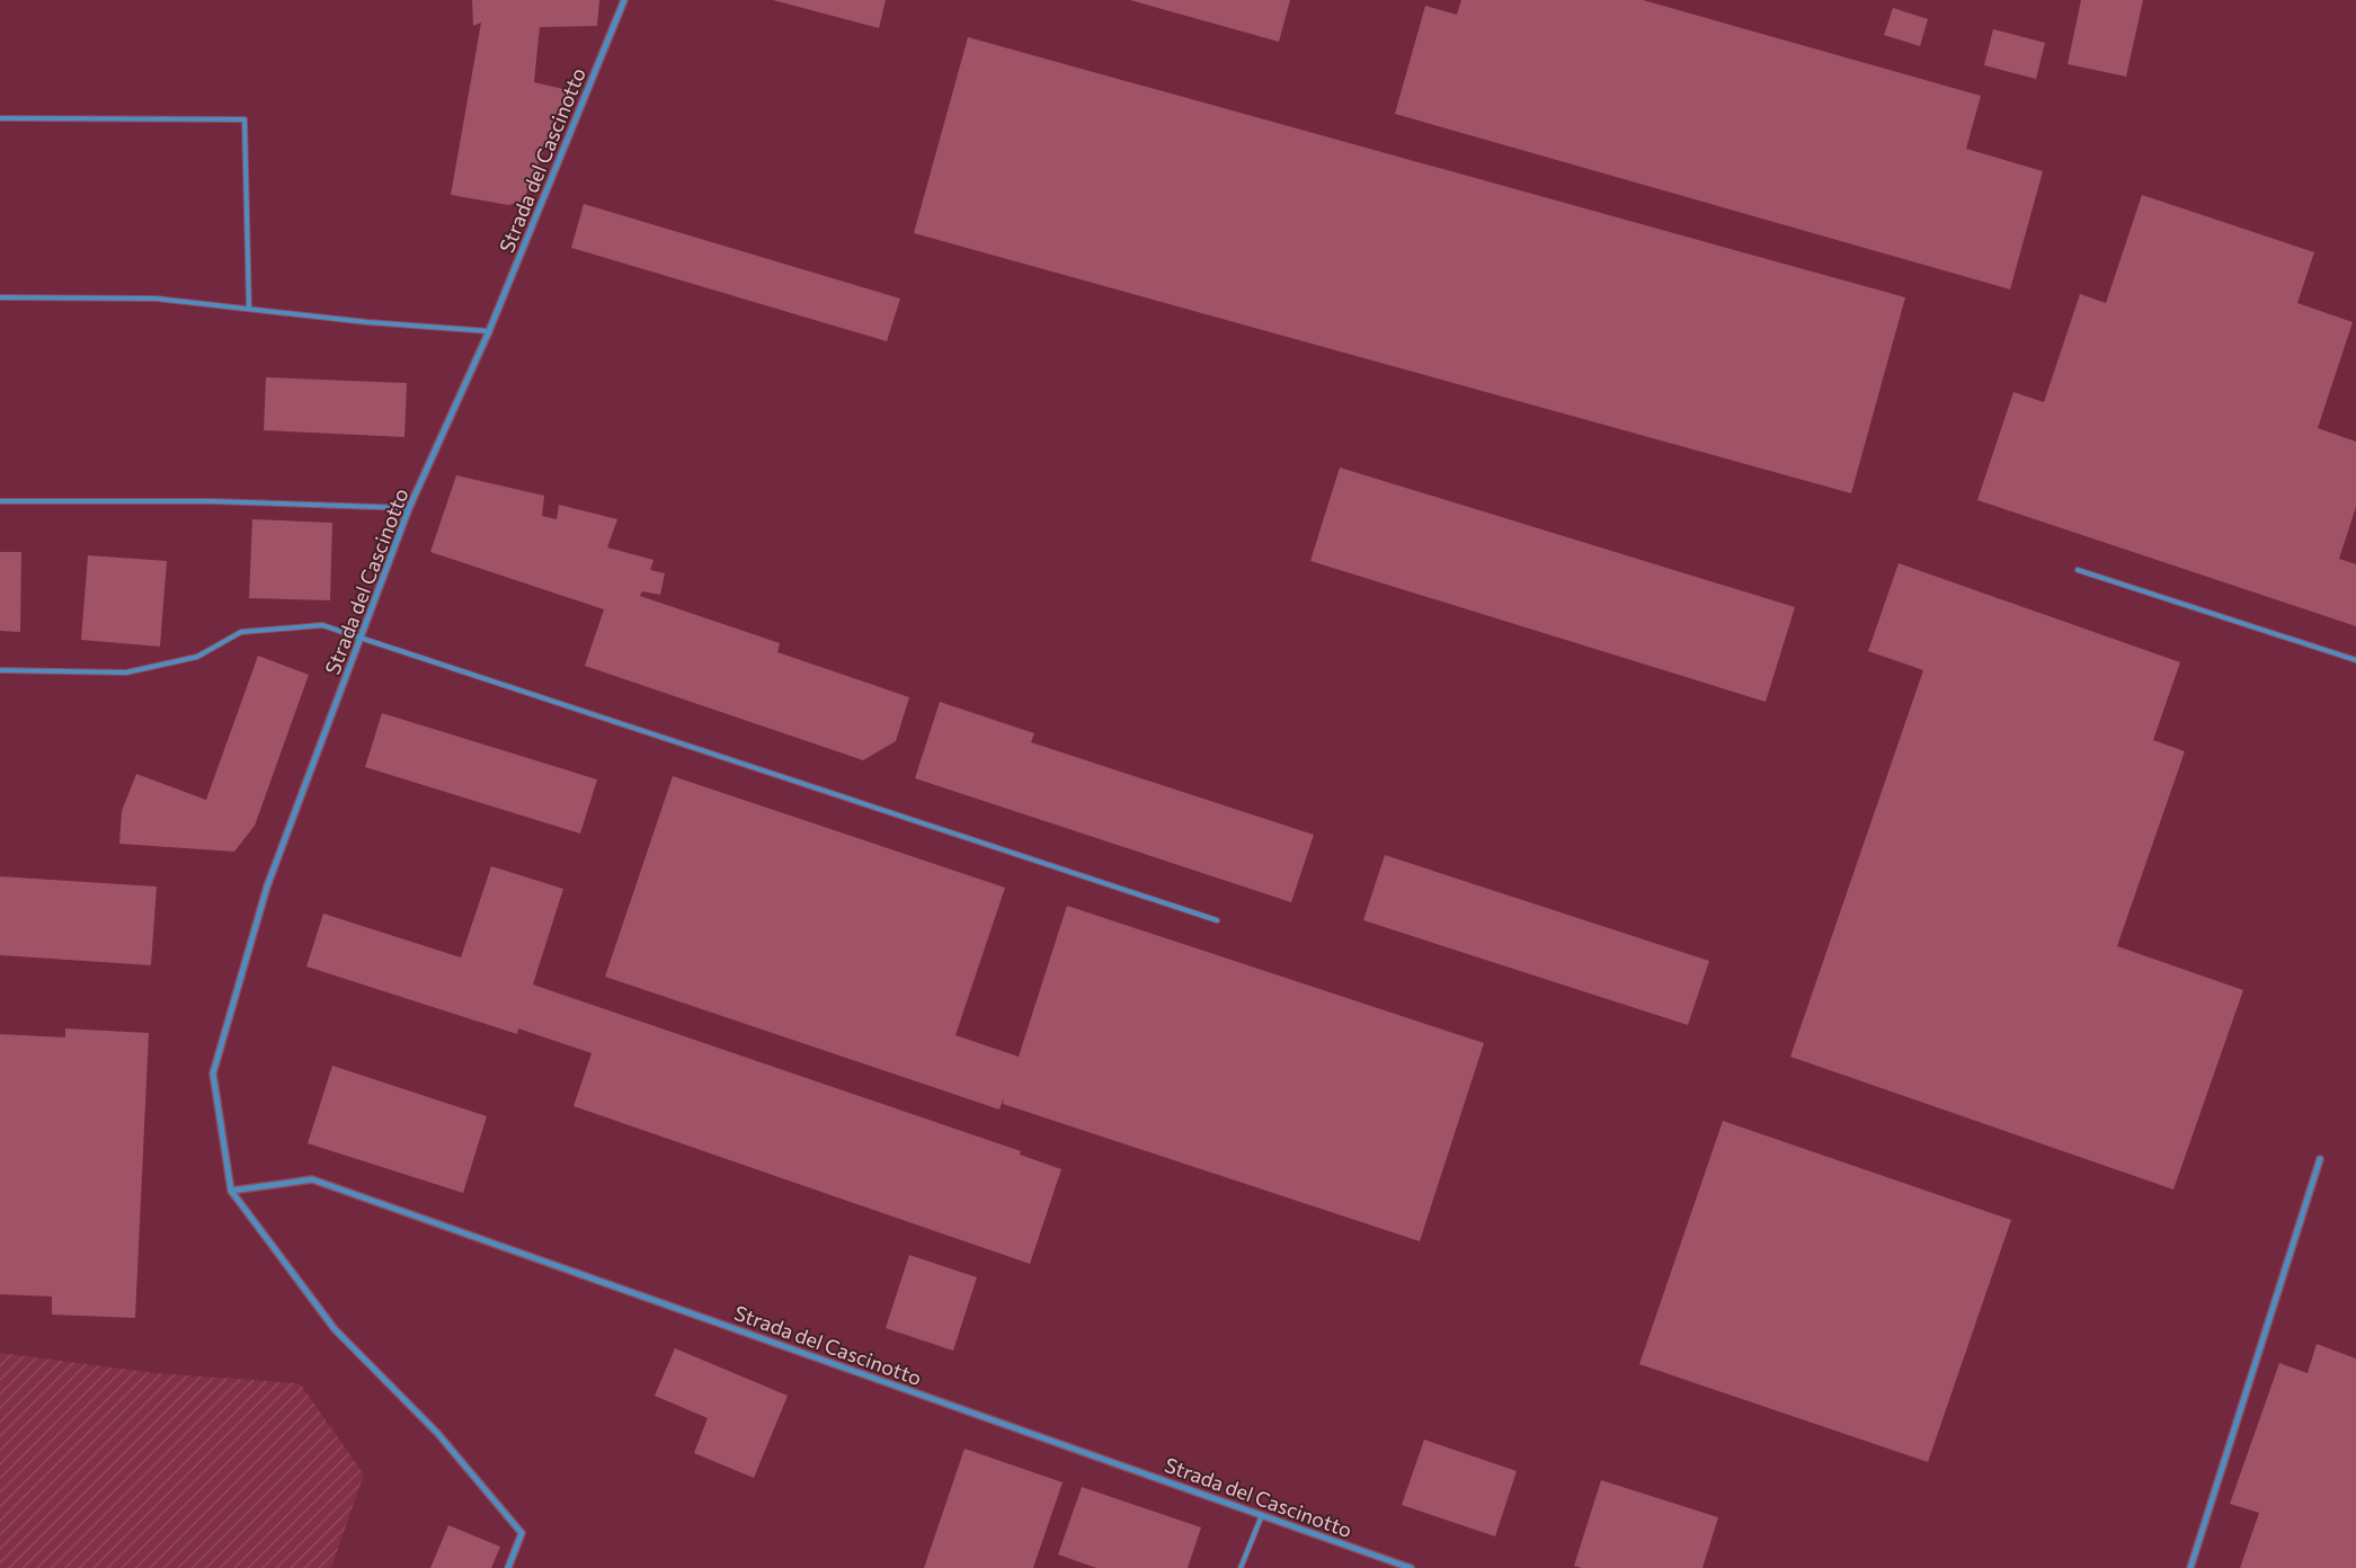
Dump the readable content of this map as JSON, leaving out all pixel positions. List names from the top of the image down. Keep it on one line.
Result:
{"streets":{"street":["Strada del Cascinotto"]}}
